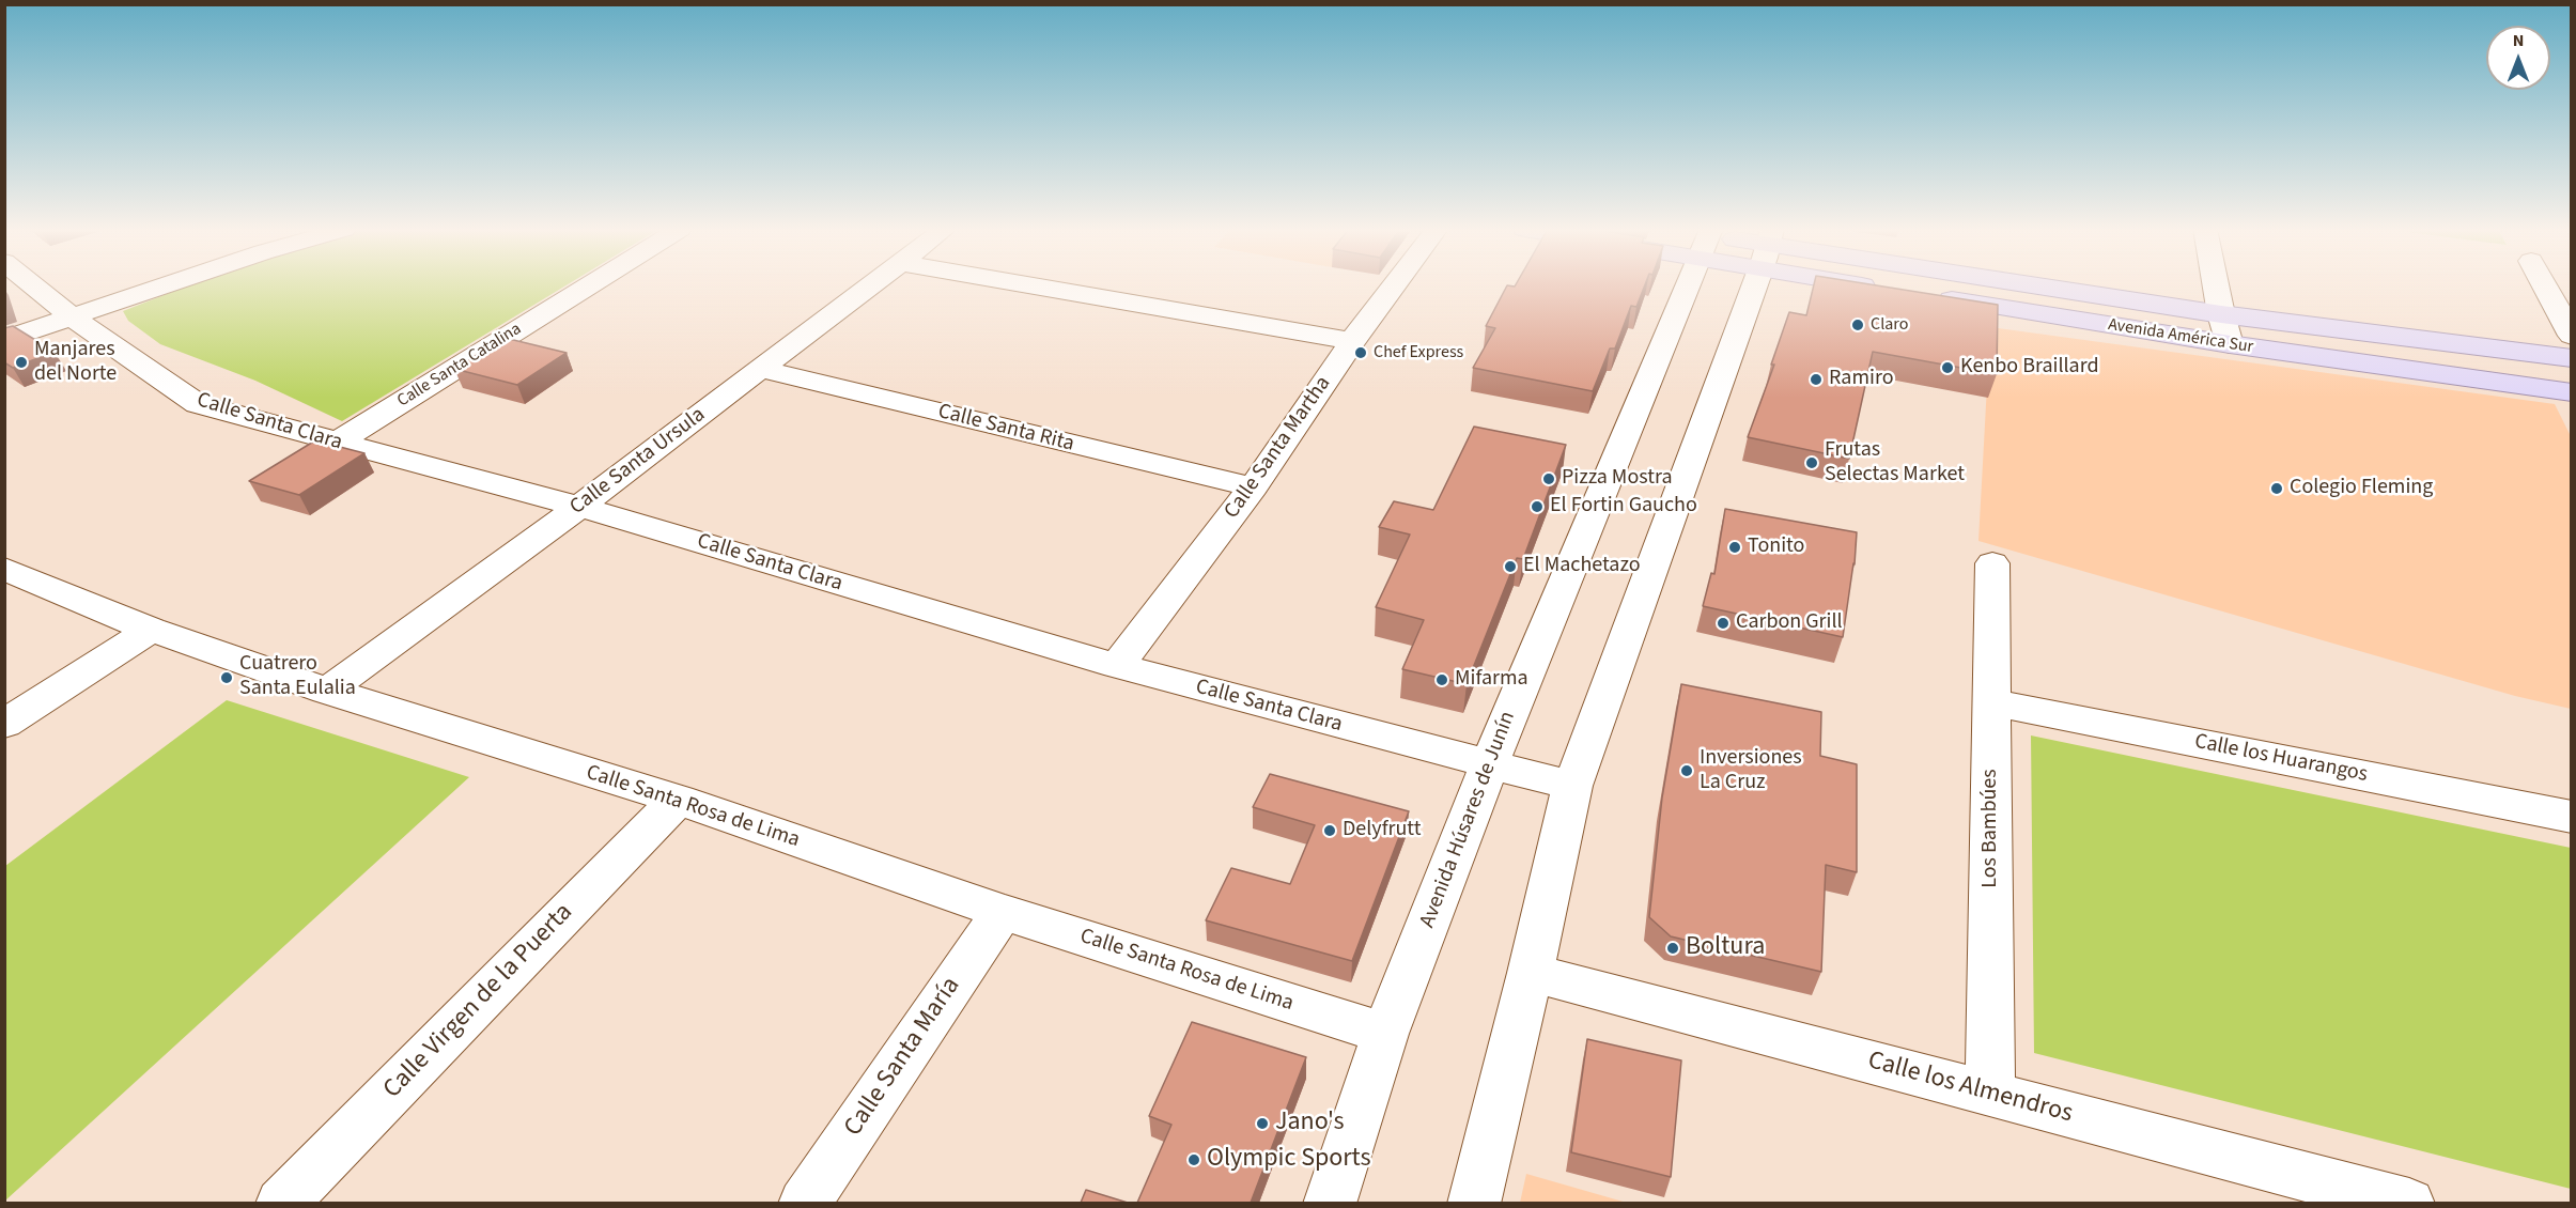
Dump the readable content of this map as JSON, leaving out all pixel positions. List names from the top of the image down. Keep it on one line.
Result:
{"streets":{"main road":["Avenida América Sur"],"street":["Calle Santa Catalina","Calle Santa Clara","Calle Santa Rita","Calle Santa Martha","Calle Santa Ursula","Calle los Huarangos","Calle Santa Rosa de Lima","Avenida Húsares de Junín","Los Bambúes","Calle Virgen de la Puerta","Calle Santa María","Calle los Almendros"]},"crossings":[["Calle Santa Catalina","Calle Santa Clara"],["Calle Santa Clara","Calle Santa Martha"],["Calle Santa Clara","Calle Santa Ursula"],["Calle Santa Clara","Avenida Húsares de Junín"],["Calle Santa Rita","Calle Santa Martha"],["Calle Santa Rita","Calle Santa Ursula"],["Calle Santa Ursula","Calle Santa Rosa de Lima"],["Calle los Huarangos","Los Bambúes"],["Calle Santa Rosa de Lima","Avenida Húsares de Junín"],["Calle Santa Rosa de Lima","Calle Virgen de la Puerta"],["Calle Santa Rosa de Lima","Calle Santa María"],["Los Bambúes","Calle los Almendros"]],"places":["Claro","Chef Express","Manjares del Norte","Kenbo Braillard","Ramiro","Frutas Selectas Market","Pizza Mostra","Colegio Fleming","El Fortin Gaucho","Tonito","El Machetazo","Carbon Grill","Cuatrero Santa Eulalia","Mifarma","Inversiones La Cruz","Delyfrutt","Boltura","Jano's","Olympic Sports"],"north":"top"}
